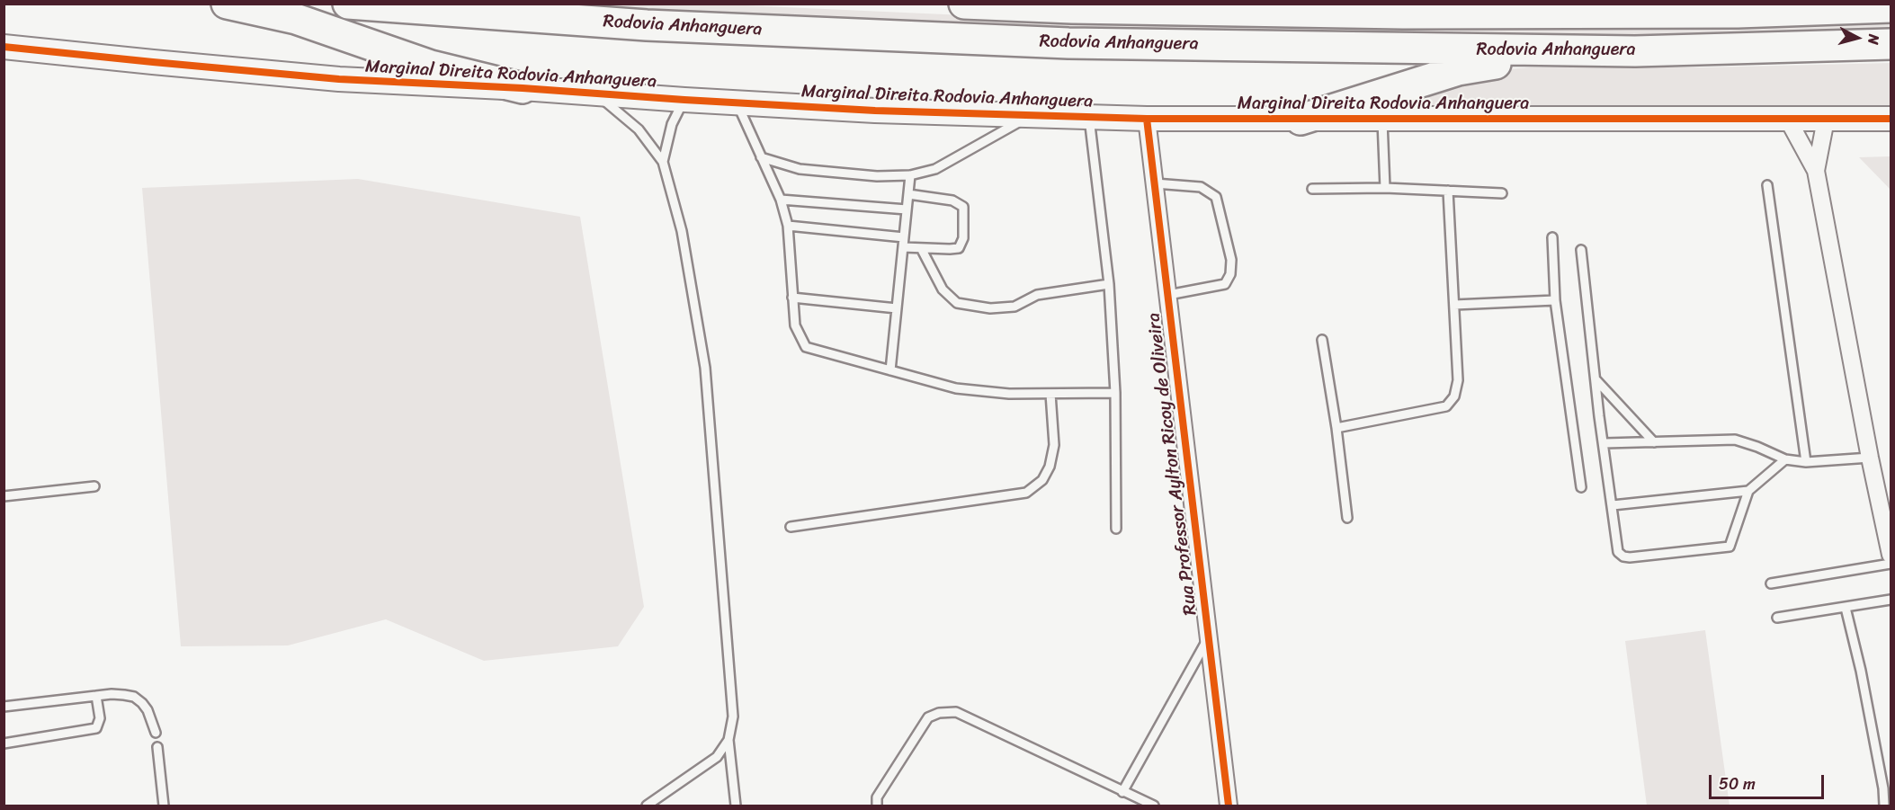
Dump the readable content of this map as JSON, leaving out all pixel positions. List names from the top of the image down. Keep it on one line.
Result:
{"streets":{"highway":["Rodovia Anhanguera"],"street":["Marginal Direita Rodovia Anhanguera","Rua Professor Aylton Ricoy de Oliveira"]},"crossings":[["Marginal Direita Rodovia Anhanguera","Rua Professor Aylton Ricoy de Oliveira"]],"scale_bar":"50 m","north":"right"}
